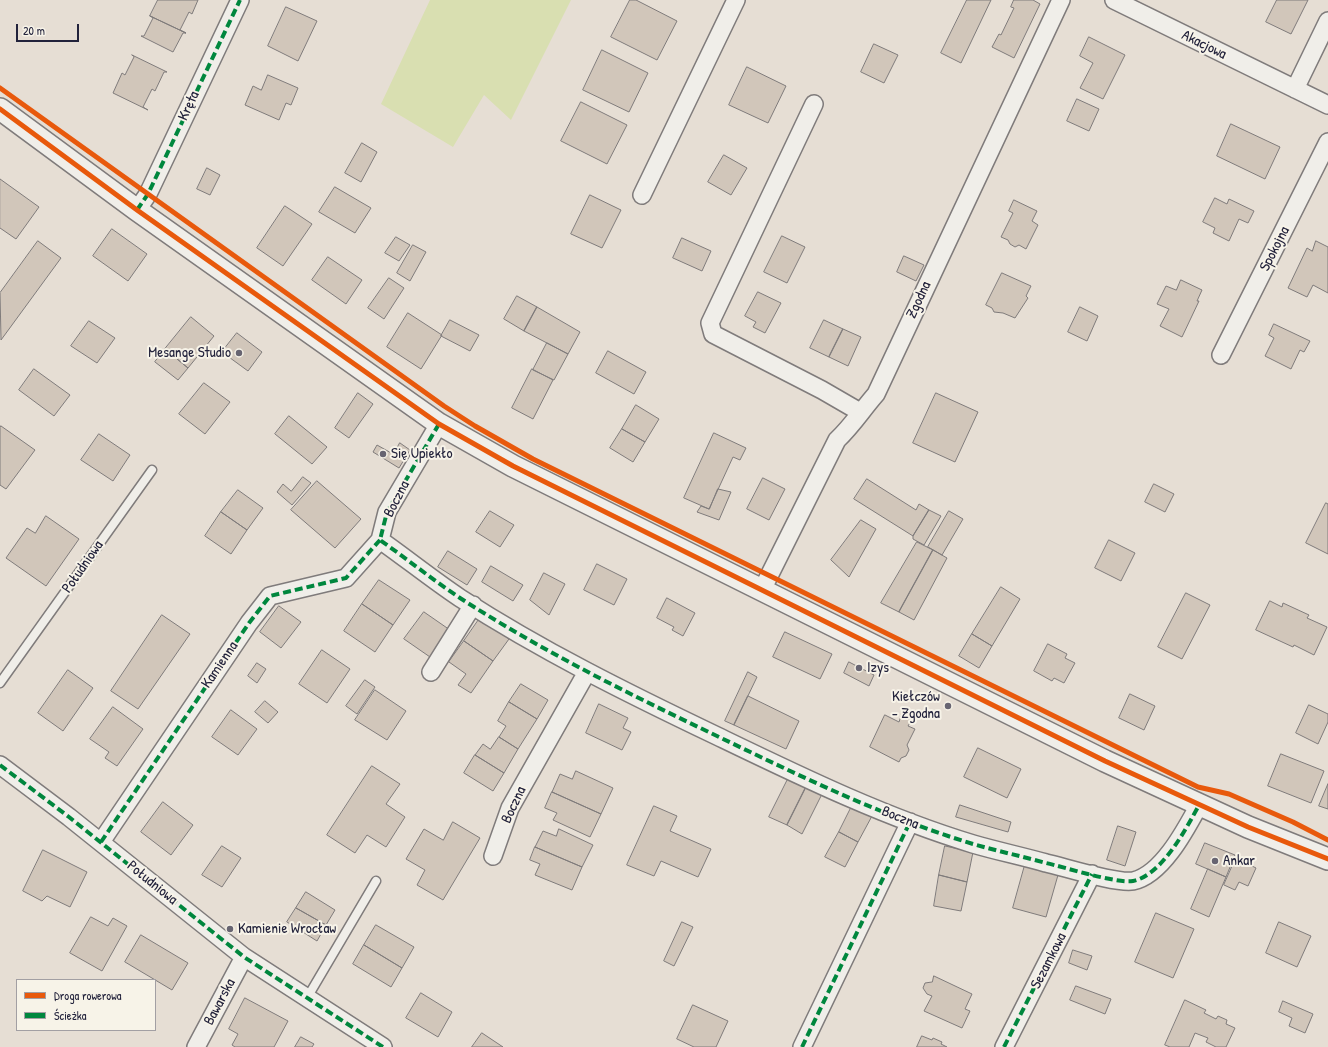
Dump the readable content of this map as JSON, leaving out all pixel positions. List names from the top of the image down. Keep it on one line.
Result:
{"streets":{"street":["Akacjowa","Kręta","Spokojna","Zgodna","Boczna","Południowa","Kamienna","Sezamkowa","Bawarska"]},"crossings":[["Boczna","Kamienna"],["Boczna","Sezamkowa"],["Południowa","Kamienna"],["Południowa","Bawarska"]],"places":["Mesange Studio","Się Upiekło","Izys","Kiełczów - Zgodna","Ankar","Kamienie Wrocław"],"legend":["Droga rowerowa","Ścieżka"],"scale_bar":"20 m"}
